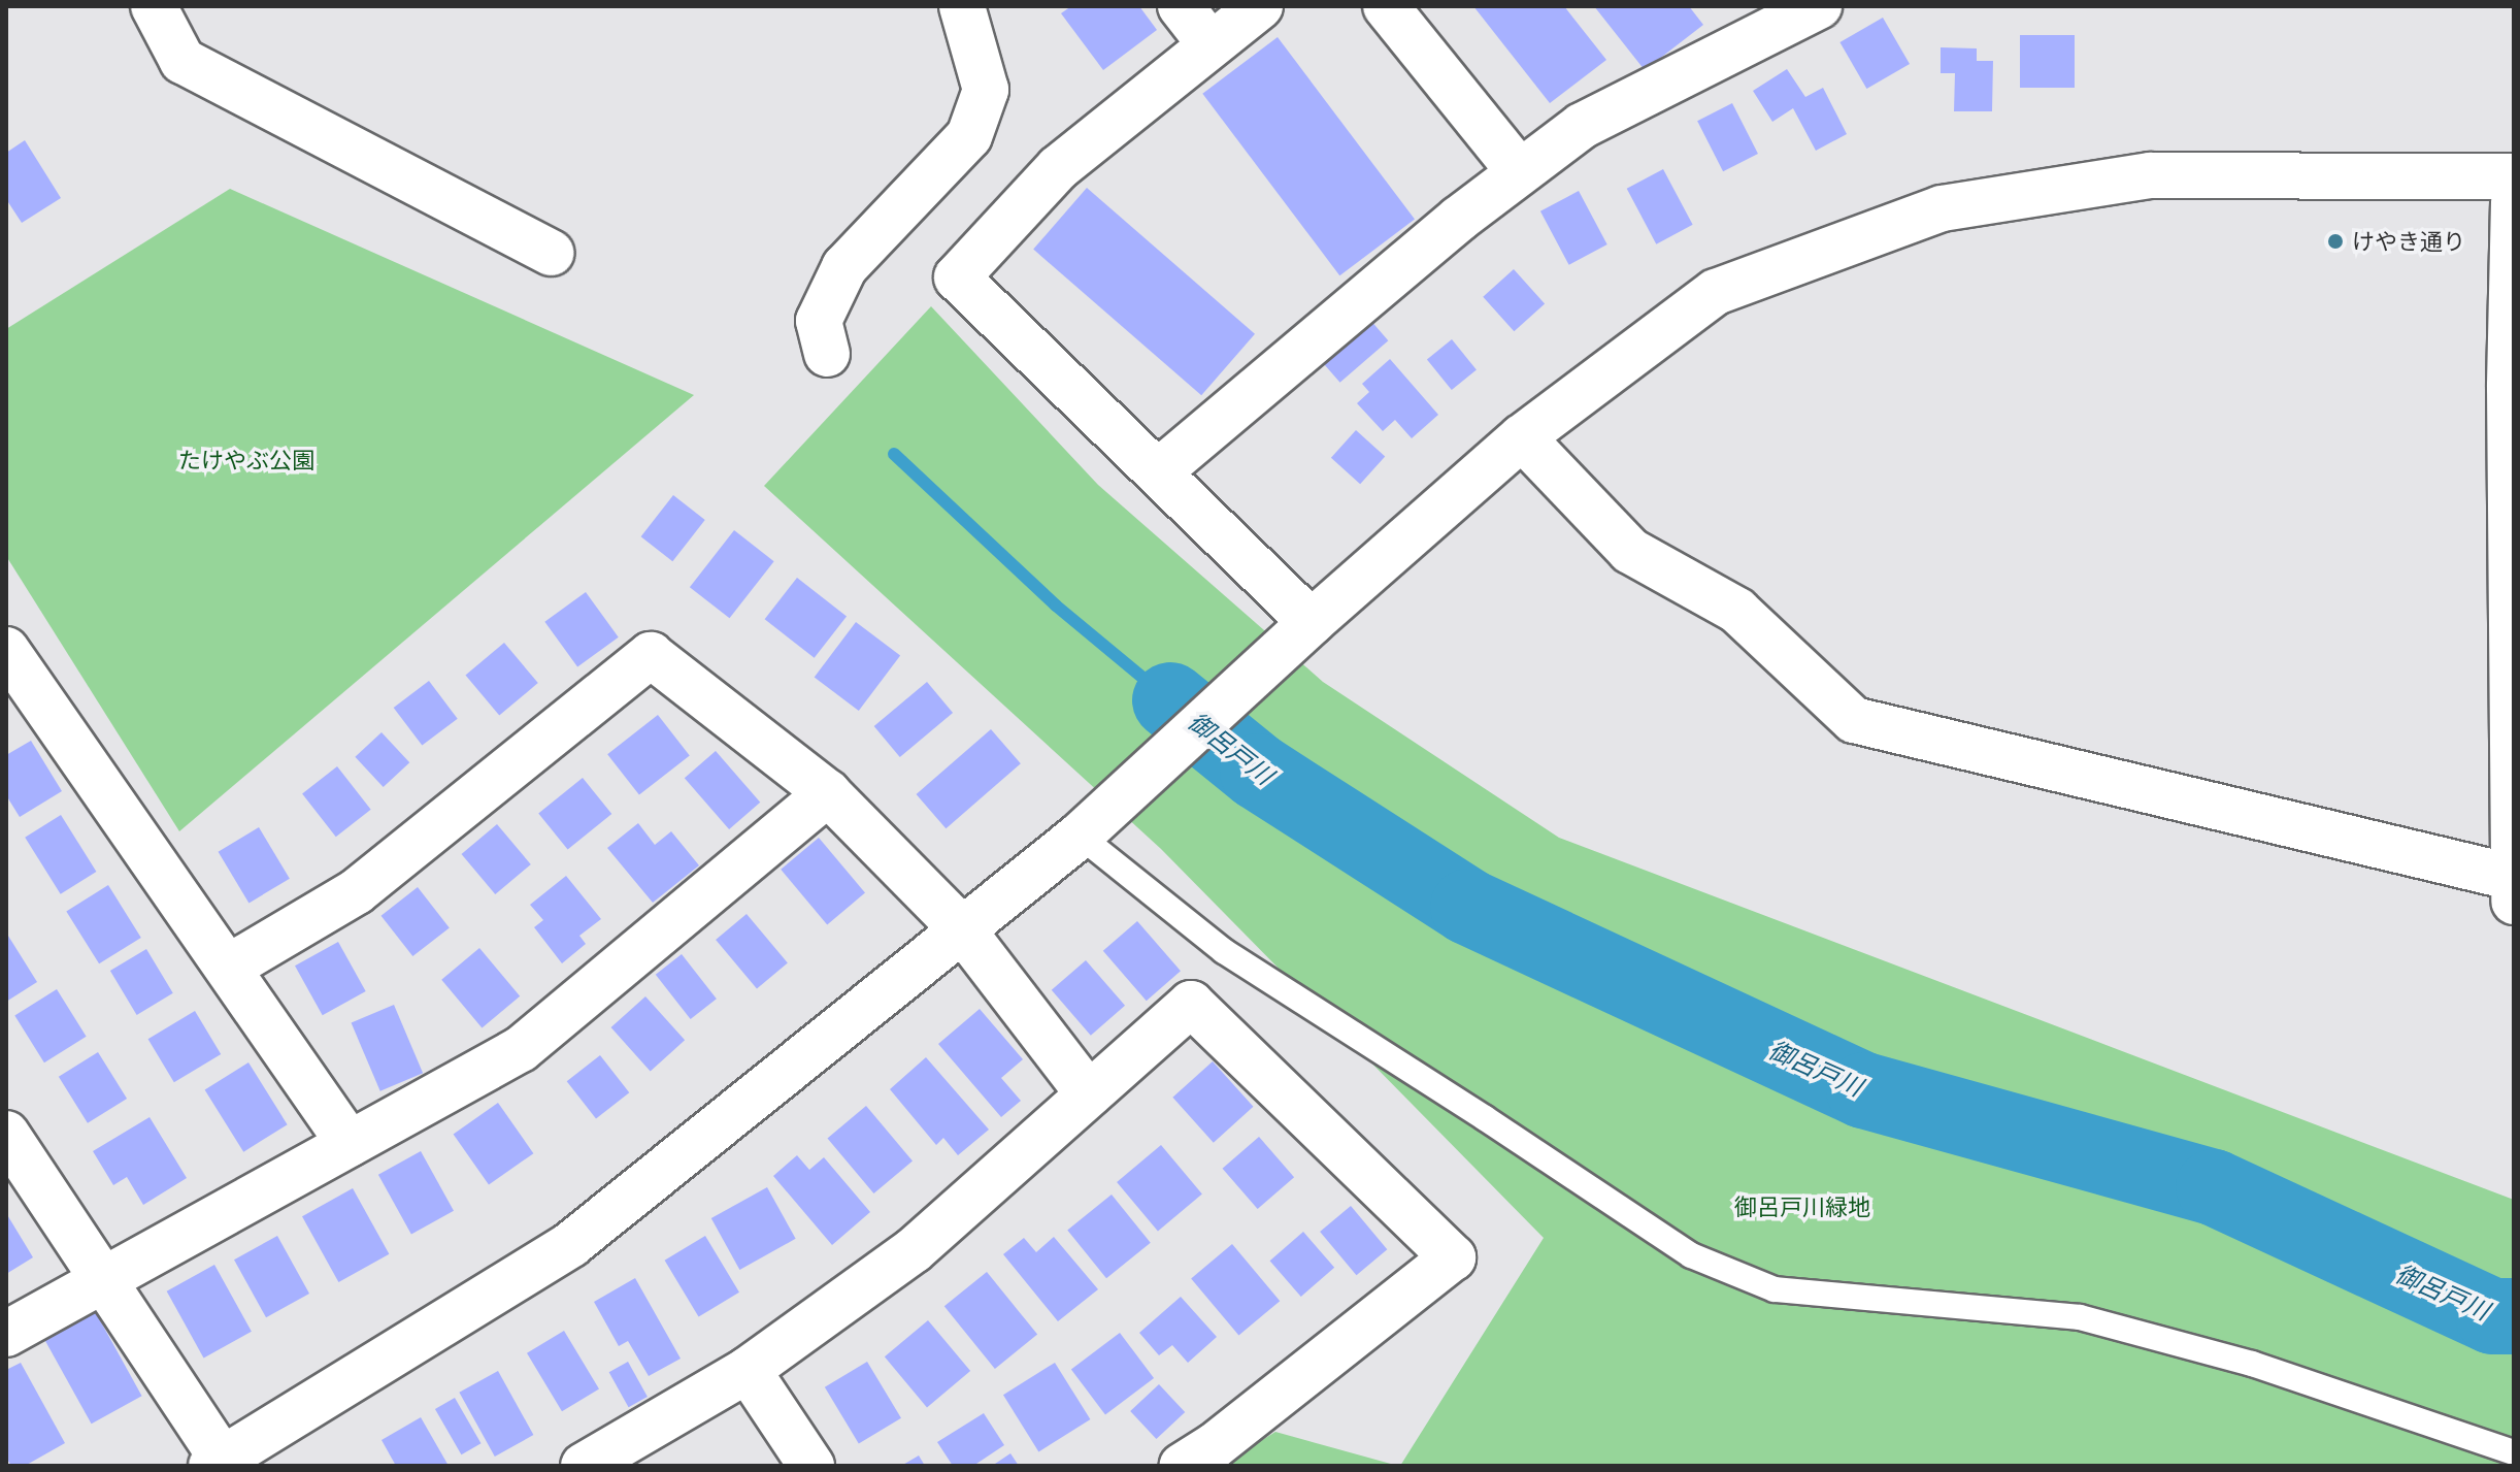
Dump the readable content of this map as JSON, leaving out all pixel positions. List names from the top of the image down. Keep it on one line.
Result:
{"water":["御呂戸川"],"parks":["たけやぶ公園","御呂戸川緑地"],"places":["けやき通り"]}
